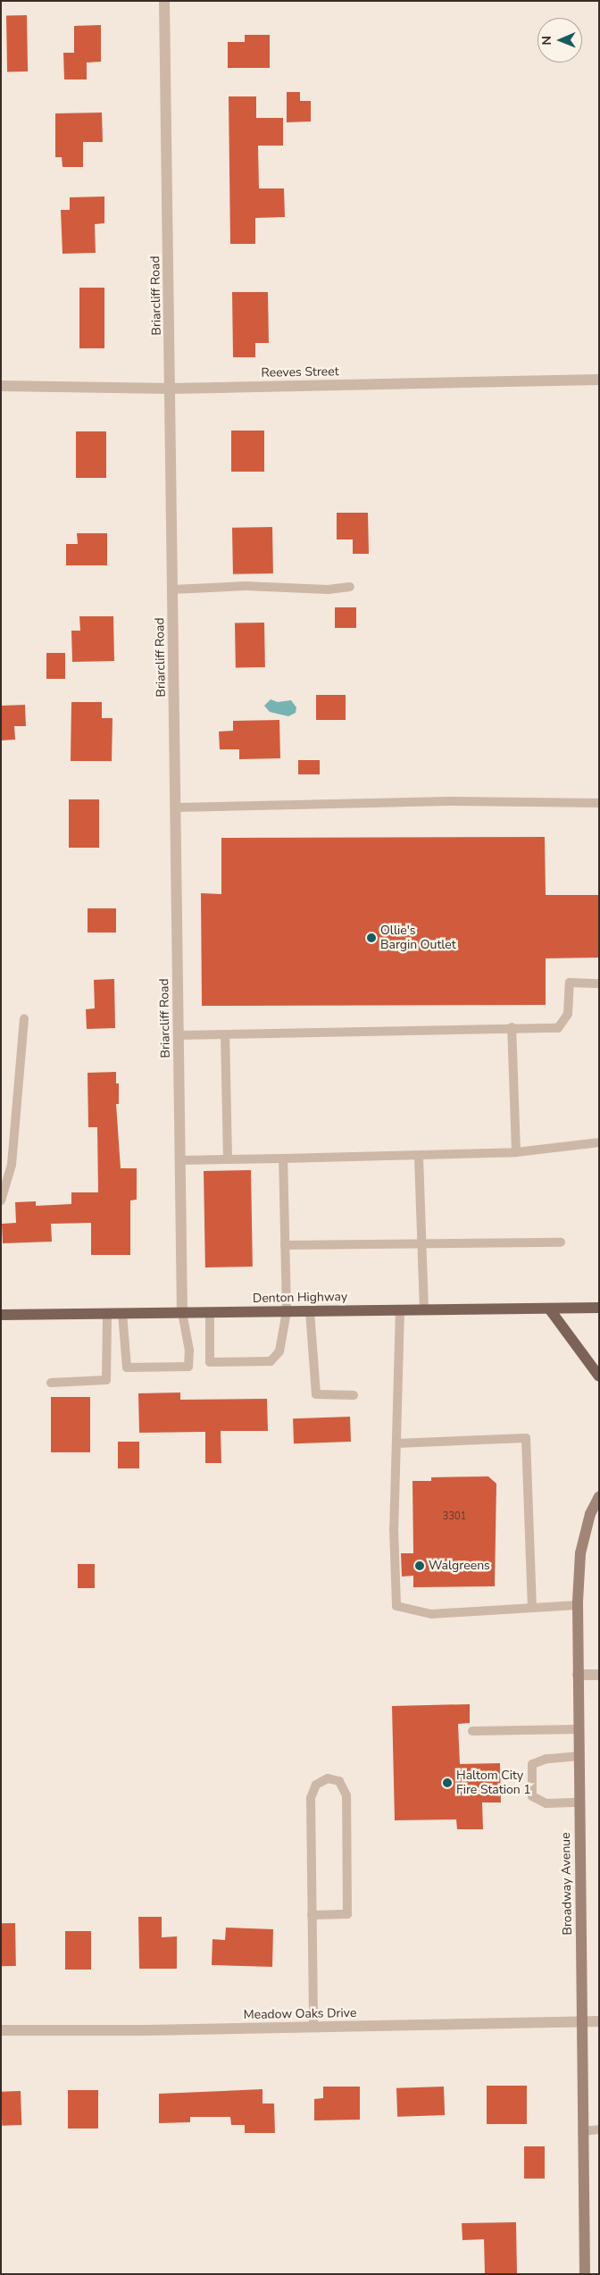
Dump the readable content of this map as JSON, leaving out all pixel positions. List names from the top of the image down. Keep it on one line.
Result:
{"streets":{"main road":["Denton Highway","Broadway Avenue"],"street":["Briarcliff Road","Reeves Street","Meadow Oaks Drive"]},"crossings":[["Briarcliff Road","Reeves Street"],["Briarcliff Road","Denton Highway"],["Broadway Avenue","Meadow Oaks Drive"]],"places":["Ollie's Bargin Outlet","Walgreens","Haltom City Fire Station 1"],"house_numbers":["3301"],"north":"left"}
